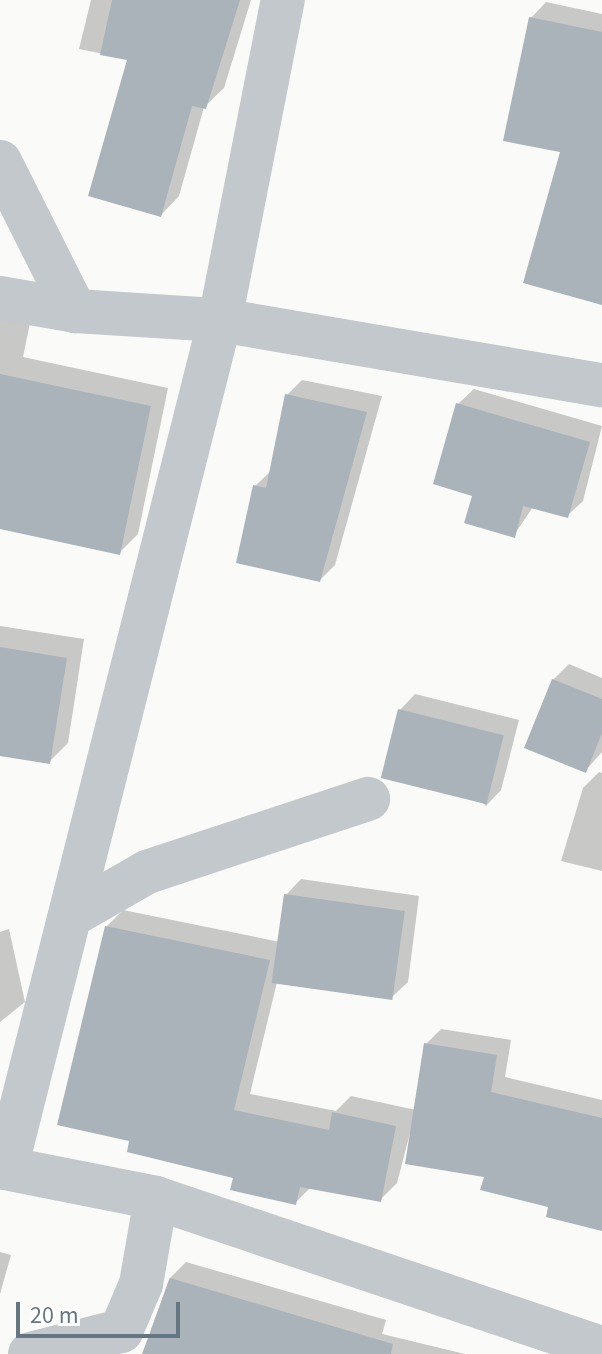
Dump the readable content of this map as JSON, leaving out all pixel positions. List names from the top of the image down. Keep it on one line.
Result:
{"scale_bar":"20 m"}
